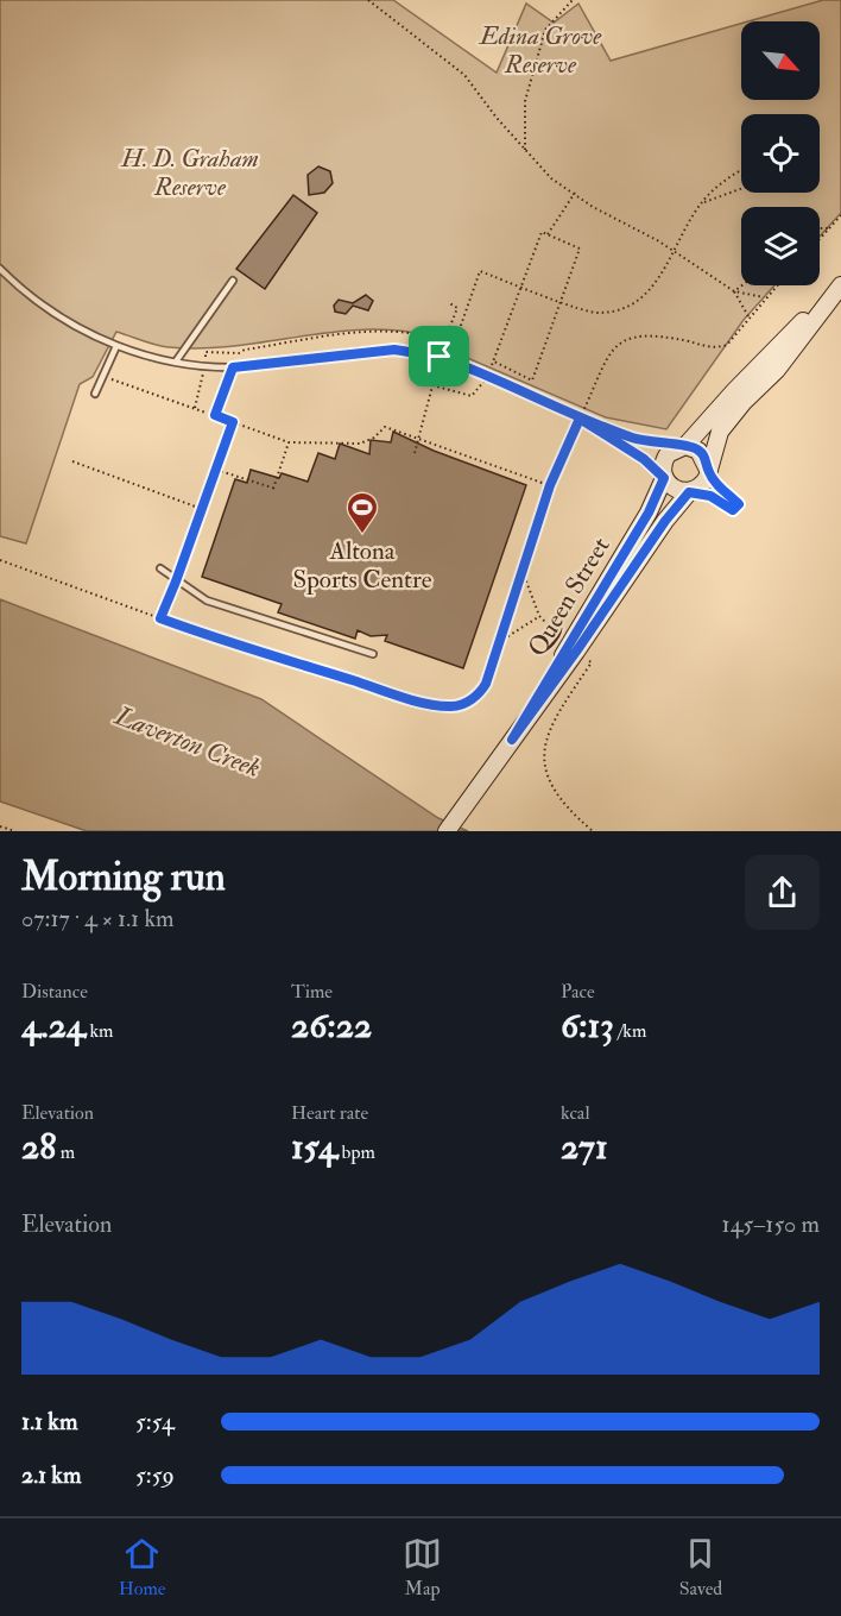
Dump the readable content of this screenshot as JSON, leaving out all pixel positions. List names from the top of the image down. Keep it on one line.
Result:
{"streets":{"main road":["Queen Street"]},"water":["Laverton Creek"],"parks":["Edina Grove Reserve","H. D. Graham Reserve"],"places":{"sports":["Altona Sports Centre"]},"north":"bottom right","page":{"heading":["Morning run","07:17 · 4 × 1.1 km"],"stats":[["Distance","4.24 km"],["Time","26:22"],["Pace","6:13 /km"],["Elevation","28 m"],["Heart rate","154 bpm"],["kcal","271"]],"chart":["Elevation","145–150 m"],"list":[{"name":"1.1 km","note":"5:54"},{"name":"2.1 km","note":"5:59"}],"tabs":["Home","Map","Saved"]}}
